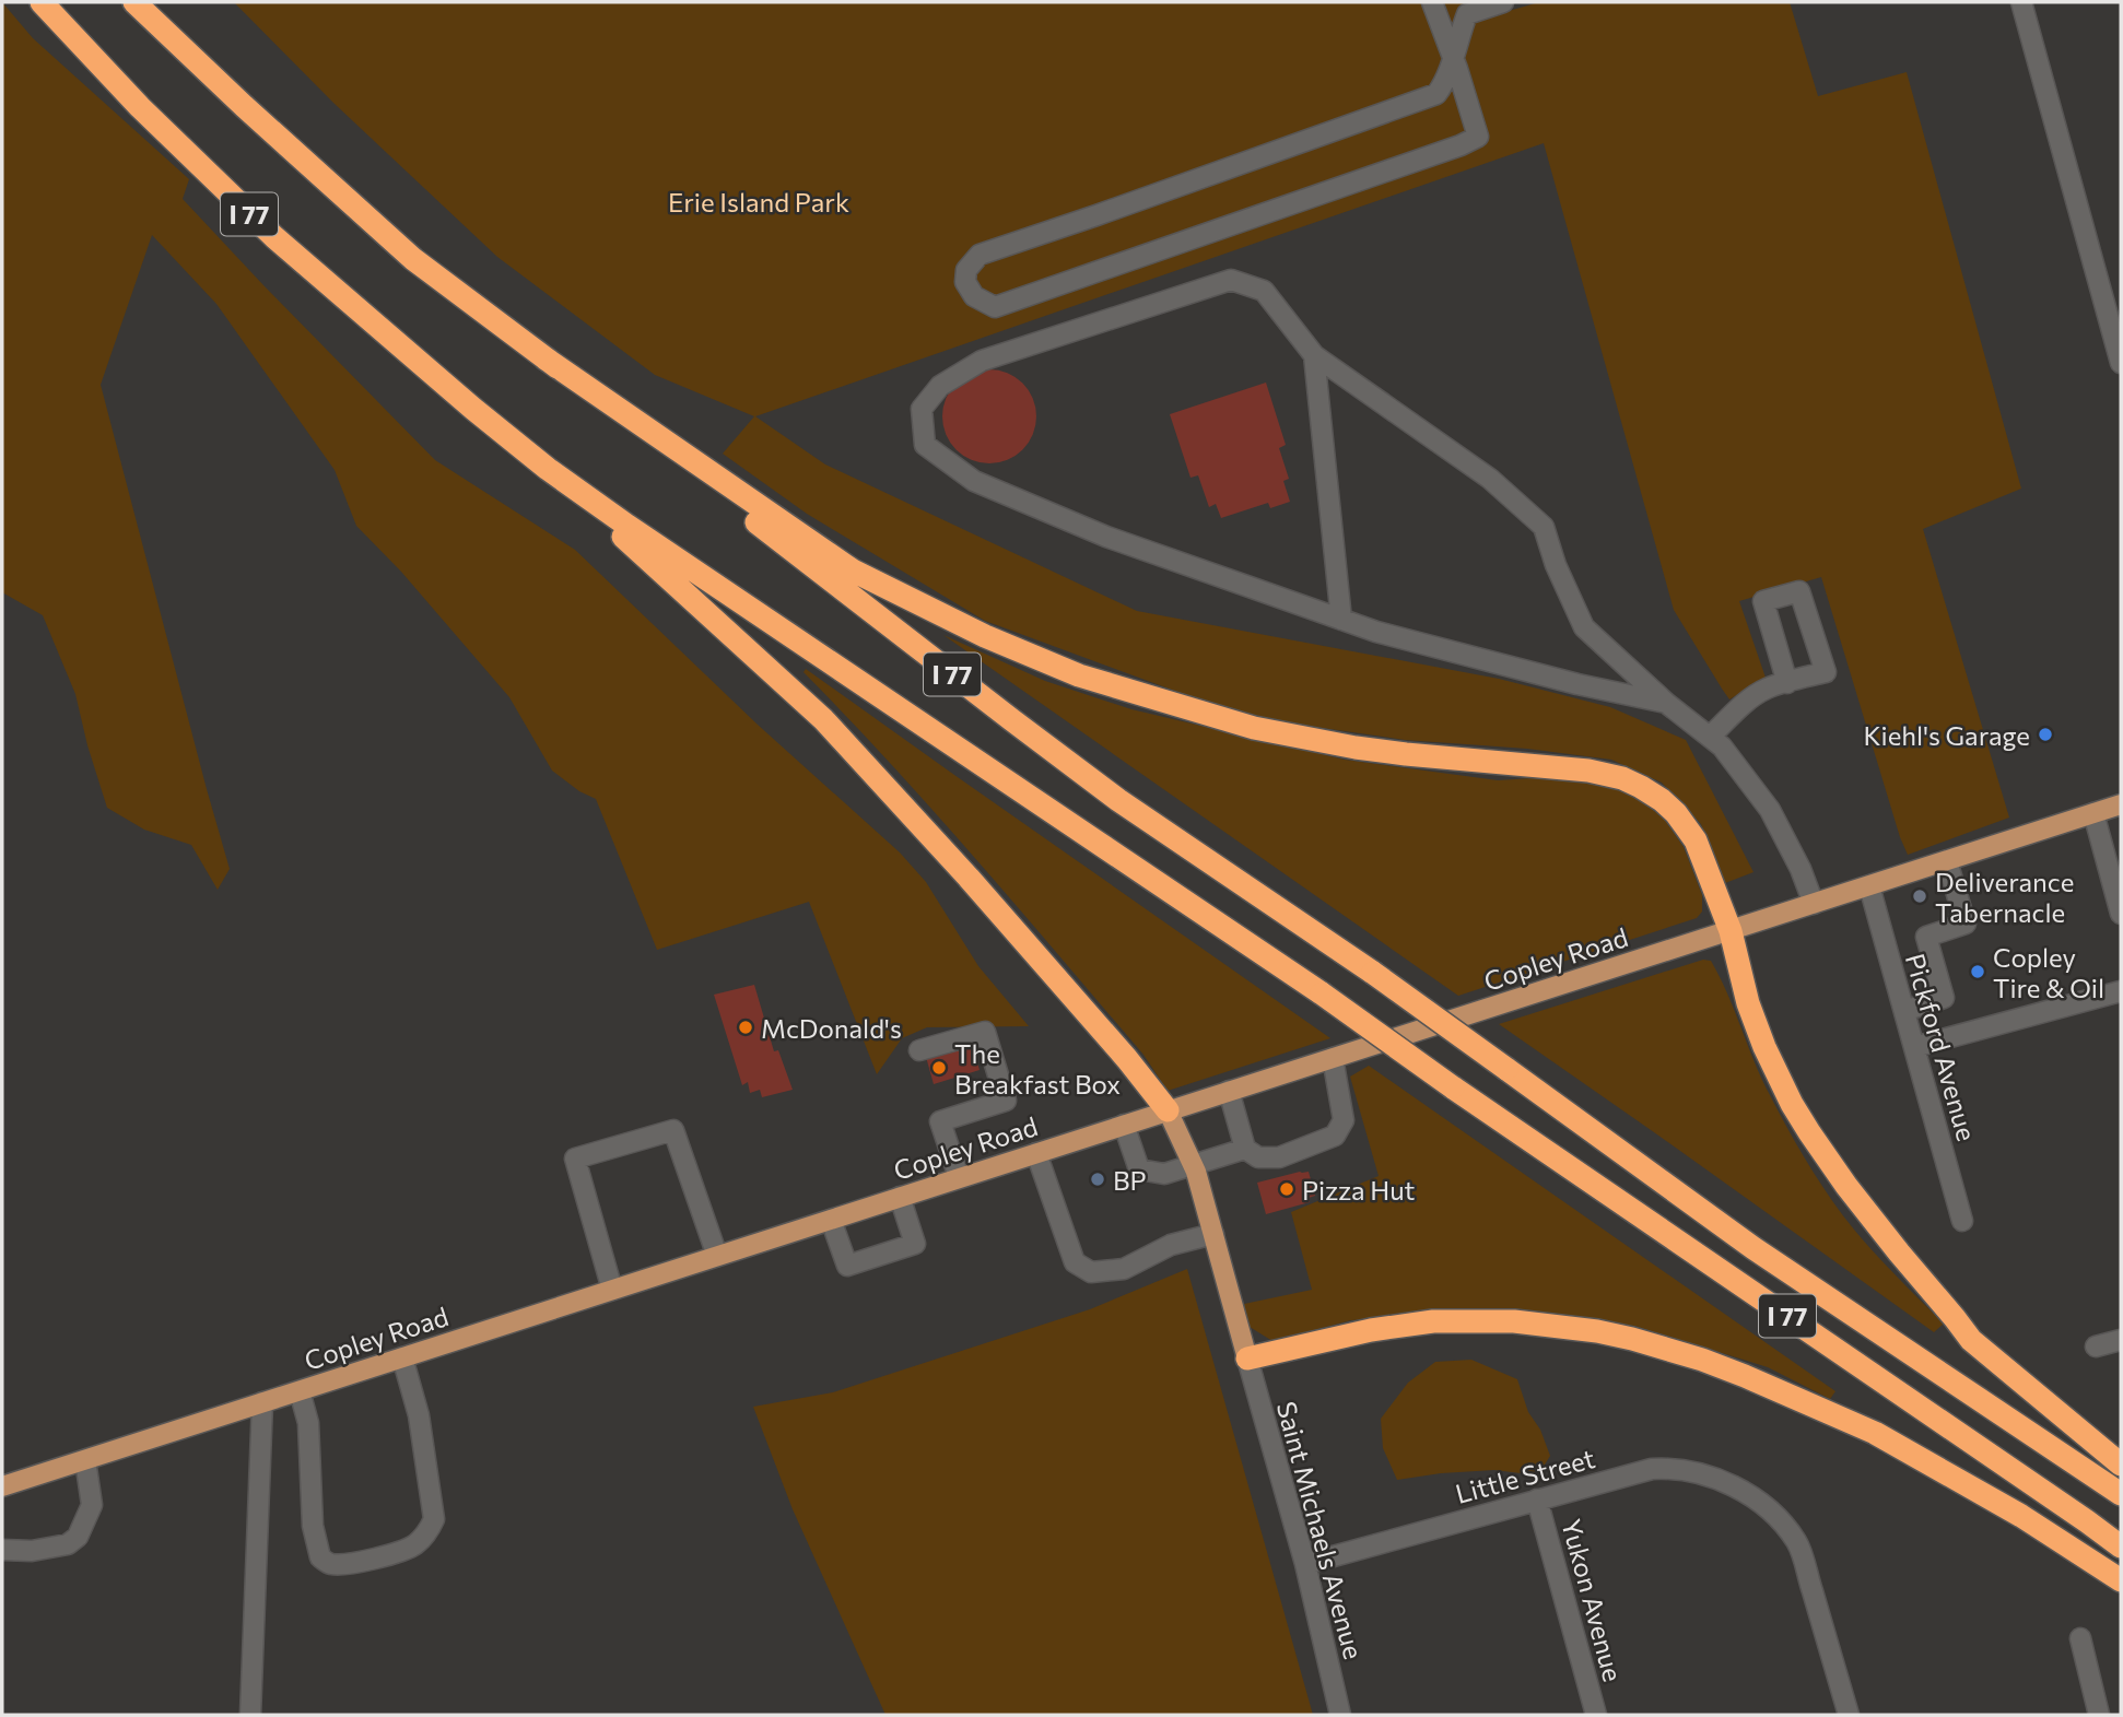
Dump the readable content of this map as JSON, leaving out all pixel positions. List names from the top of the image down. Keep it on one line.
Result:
{"streets":{"highway":["I 77"],"main road":["Copley Road"],"street":["Pickford Avenue","Little Street","Saint Michaels Avenue","Yukon Avenue"]},"crossings":[["Copley Road","Pickford Avenue"],["Little Street","Saint Michaels Avenue"],["Little Street","Yukon Avenue"]],"parks":["Erie Island Park"],"places":["Kiehl's Garage","Deliverance Tabernacle","Copley Tire & Oil","McDonald's","The Breakfast Box","BP","Pizza Hut"]}
